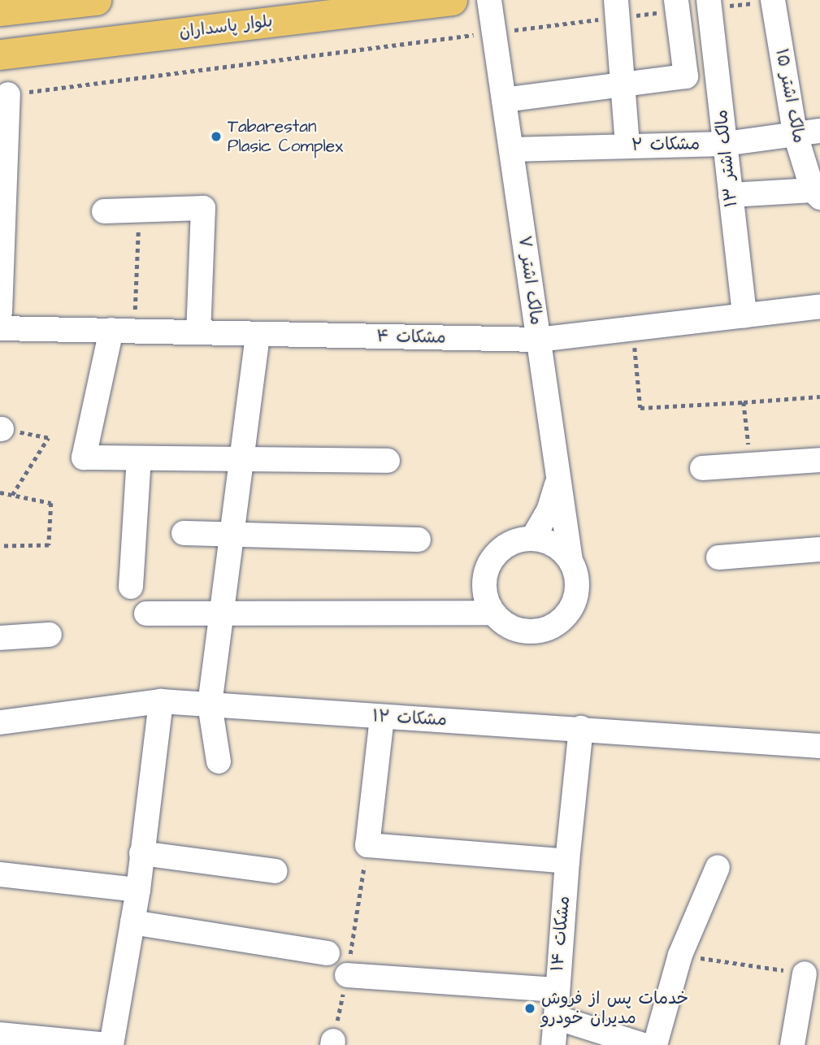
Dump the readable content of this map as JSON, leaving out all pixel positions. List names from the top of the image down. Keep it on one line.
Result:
{"streets":{"main road":["بلوار پاسداران"],"street":["مالک اشتر ۱۵","مشکات ۲","مالک اشتر ۱۳","مالک اشتر ۷","مشکات ۴","مشکات ۱۲","مشکات ۱۴"]},"crossings":[["مالک اشتر ۱۵","مشکات ۲"],["مشکات ۲","مالک اشتر ۱۳"],["مشکات ۲","مالک اشتر ۷"],["مالک اشتر ۱۳","مشکات ۴"],["مالک اشتر ۷","مشکات ۴"],["مشکات ۱۲","مشکات ۱۴"]],"places":["Tabarestan Plasic Complex","خدمات پس از فروش مدیران خودرو"]}
